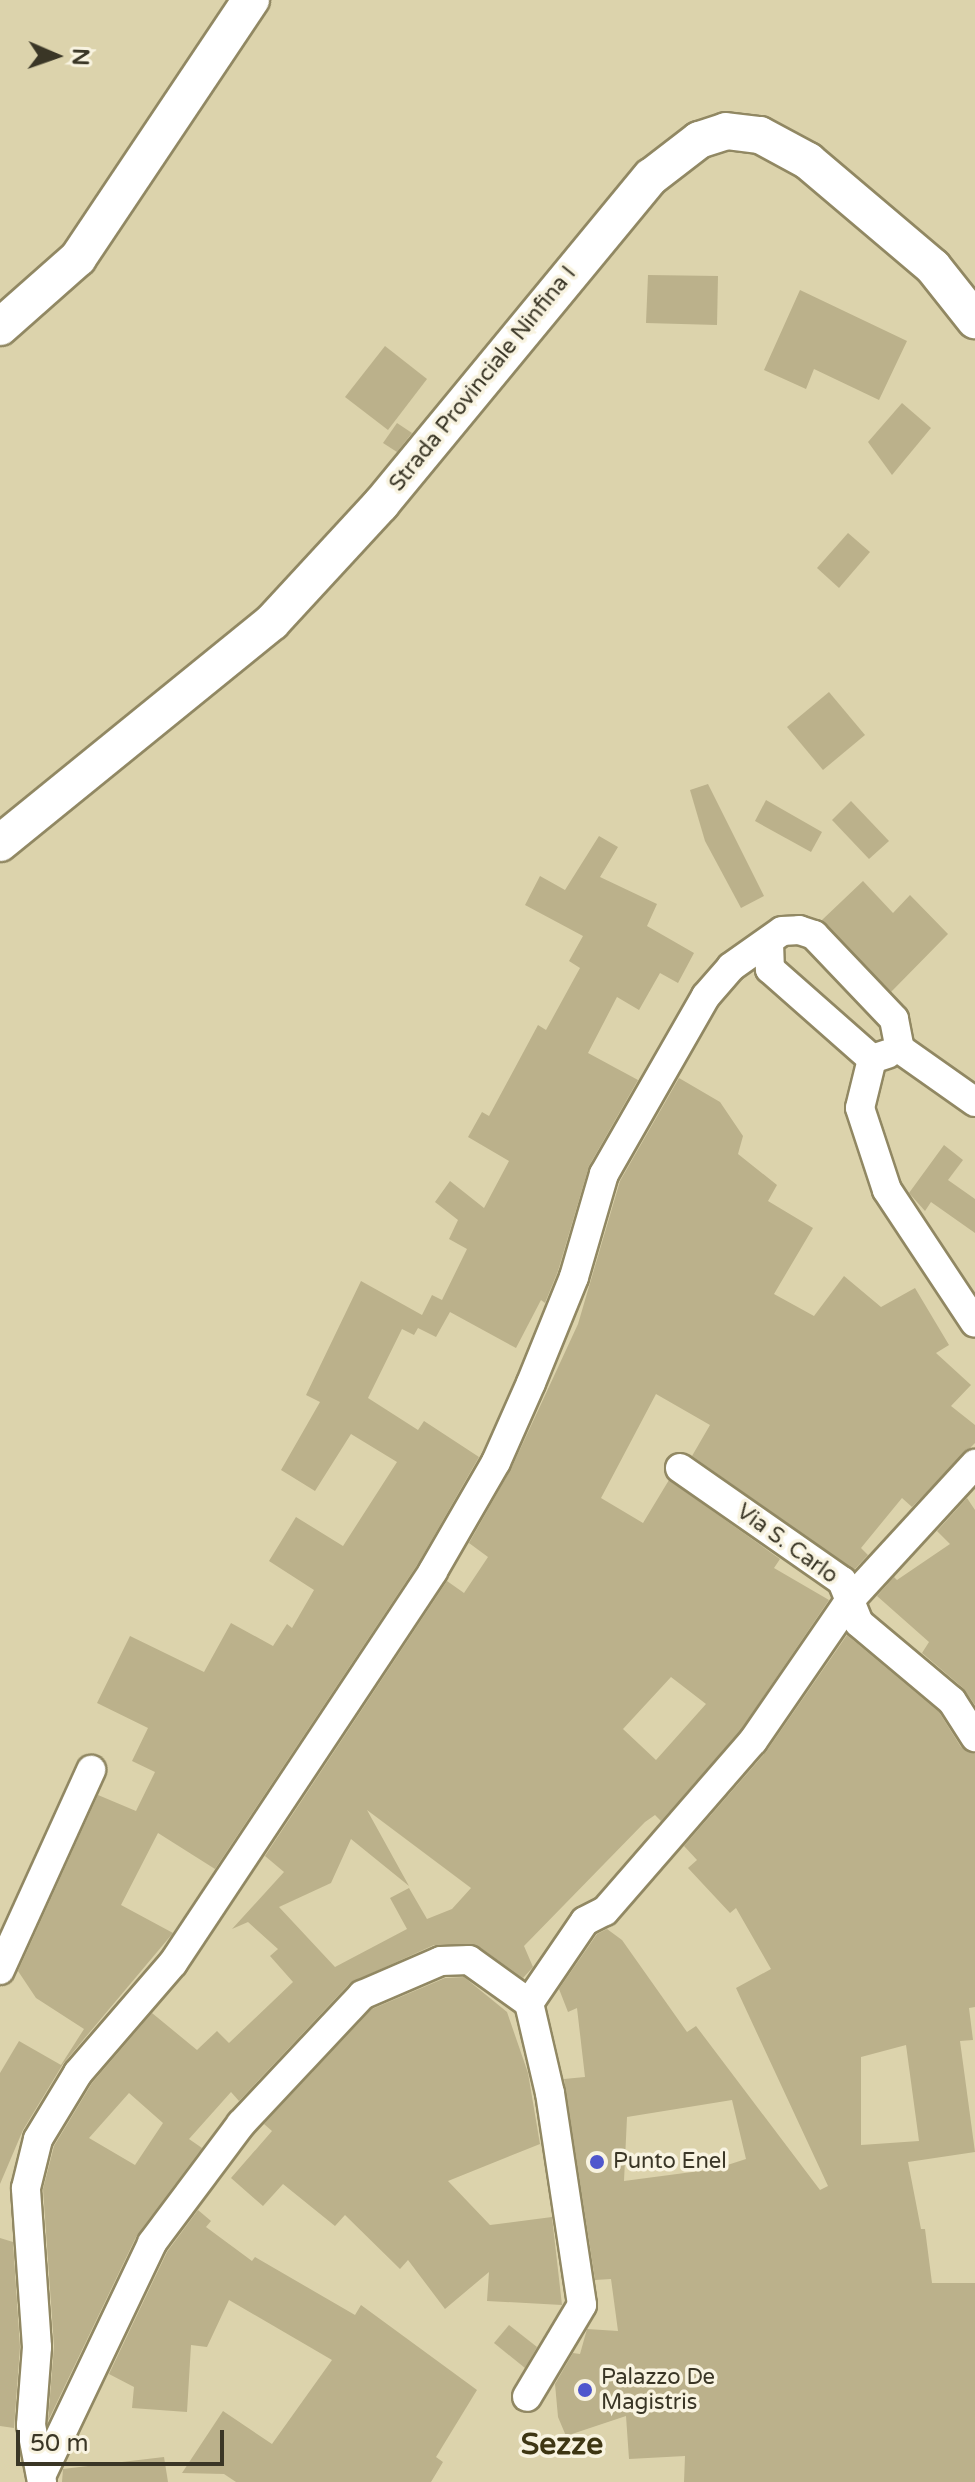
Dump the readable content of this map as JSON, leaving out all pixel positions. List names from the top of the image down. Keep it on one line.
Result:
{"streets":{"street":["Strada Provinciale Ninfina I","Via S. Carlo"]},"districts":["Sezze"],"places":["Punto Enel","Palazzo De Magistris"],"scale_bar":"50 m","north":"right"}
